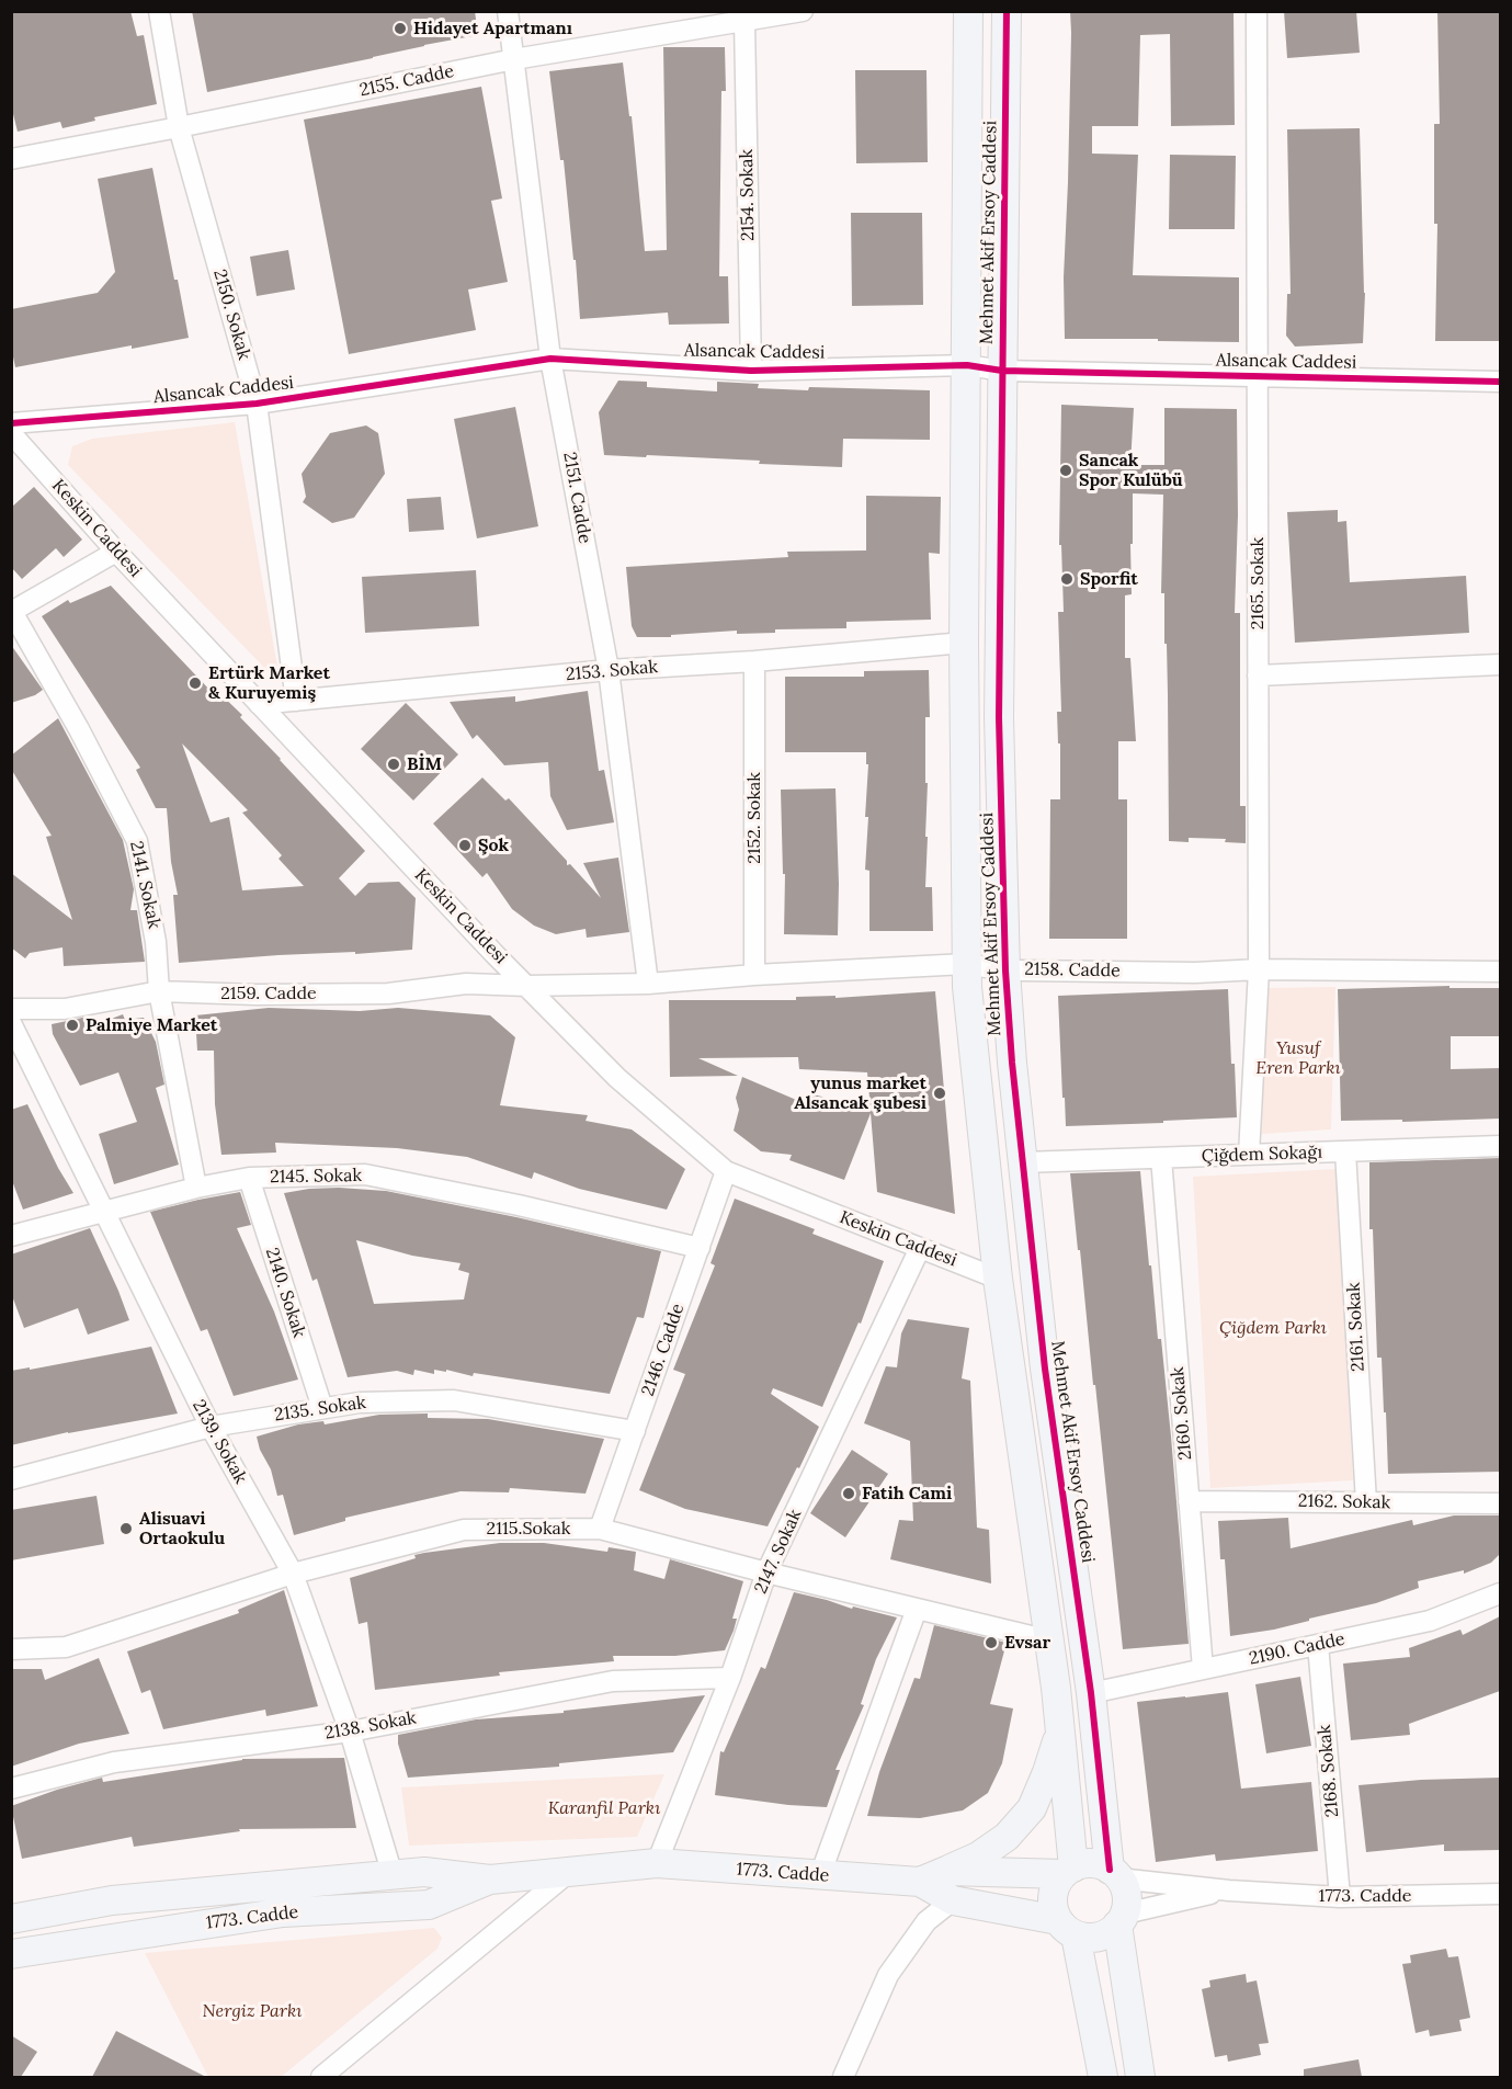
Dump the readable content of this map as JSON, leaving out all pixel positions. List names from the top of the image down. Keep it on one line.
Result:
{"streets":{"street":["2155. Cadde","2154. Sokak","Mehmet Akif Ersoy Caddesi","2150. Sokak","Alsancak Caddesi","2151. Cadde","Keskin Caddesi","2165. Sokak","2153. Sokak","2152. Sokak","2141. Sokak","2158. Cadde","2159. Cadde","Çiğdem Sokağı","2145. Sokak","2140. Sokak","2161. Sokak","2146. Cadde","2135. Sokak","2160. Sokak","2139. Sokak","2162. Sokak","2115.Sokak","2147. Sokak","2190. Cadde","2138. Sokak","2168. Sokak","1773. Cadde"]},"crossings":[["2155. Cadde","2154. Sokak"],["2155. Cadde","2150. Sokak"],["2155. Cadde","2151. Cadde"],["2154. Sokak","Alsancak Caddesi"],["Mehmet Akif Ersoy Caddesi","Alsancak Caddesi"],["Mehmet Akif Ersoy Caddesi","Keskin Caddesi"],["Mehmet Akif Ersoy Caddesi","2153. Sokak"],["Mehmet Akif Ersoy Caddesi","2158. Cadde"],["Mehmet Akif Ersoy Caddesi","Çiğdem Sokağı"],["Mehmet Akif Ersoy Caddesi","2115.Sokak"],["Mehmet Akif Ersoy Caddesi","2190. Cadde"],["Mehmet Akif Ersoy Caddesi","1773. Cadde"],["2150. Sokak","Alsancak Caddesi"],["2150. Sokak","2153. Sokak"],["Alsancak Caddesi","2151. Cadde"],["Alsancak Caddesi","2165. Sokak"],["2151. Cadde","2153. Sokak"],["2151. Cadde","2158. Cadde"],["Keskin Caddesi","2153. Sokak"],["Keskin Caddesi","2158. Cadde"],["Keskin Caddesi","2159. Cadde"],["Keskin Caddesi","2146. Cadde"],["Keskin Caddesi","2147. Sokak"],["2165. Sokak","2158. Cadde"],["2165. Sokak","Çiğdem Sokağı"],["2153. Sokak","2152. Sokak"],["2152. Sokak","2158. Cadde"],["2141. Sokak","2159. Cadde"],["2141. Sokak","2145. Sokak"],["2158. Cadde","2159. Cadde"],["Çiğdem Sokağı","2161. Sokak"],["Çiğdem Sokağı","2160. Sokak"],["2145. Sokak","2140. Sokak"],["2145. Sokak","2146. Cadde"],["2145. Sokak","2139. Sokak"],["2140. Sokak","2135. Sokak"],["2161. Sokak","2162. Sokak"],["2146. Cadde","2135. Sokak"],["2146. Cadde","2115.Sokak"],["2135. Sokak","2139. Sokak"],["2160. Sokak","2162. Sokak"],["2160. Sokak","2190. Cadde"],["2139. Sokak","2115.Sokak"],["2139. Sokak","2138. Sokak"],["2139. Sokak","1773. Cadde"],["2115.Sokak","2147. Sokak"],["2147. Sokak","2138. Sokak"],["2147. Sokak","1773. Cadde"],["2190. Cadde","2168. Sokak"],["2168. Sokak","1773. Cadde"]],"parks":["Yusuf Eren Parkı","Çiğdem Parkı","Karanfil Parkı","Nergiz Parkı"],"places":["Hidayet Apartmanı","Sancak Spor Kulübü","Sporfit","Ertürk Market & Kuruyemiş","BİM","Şok","Palmiye Market","yunus market Alsancak şubesi","Fatih Cami","Alisuavi Ortaokulu","Evsar"]}
